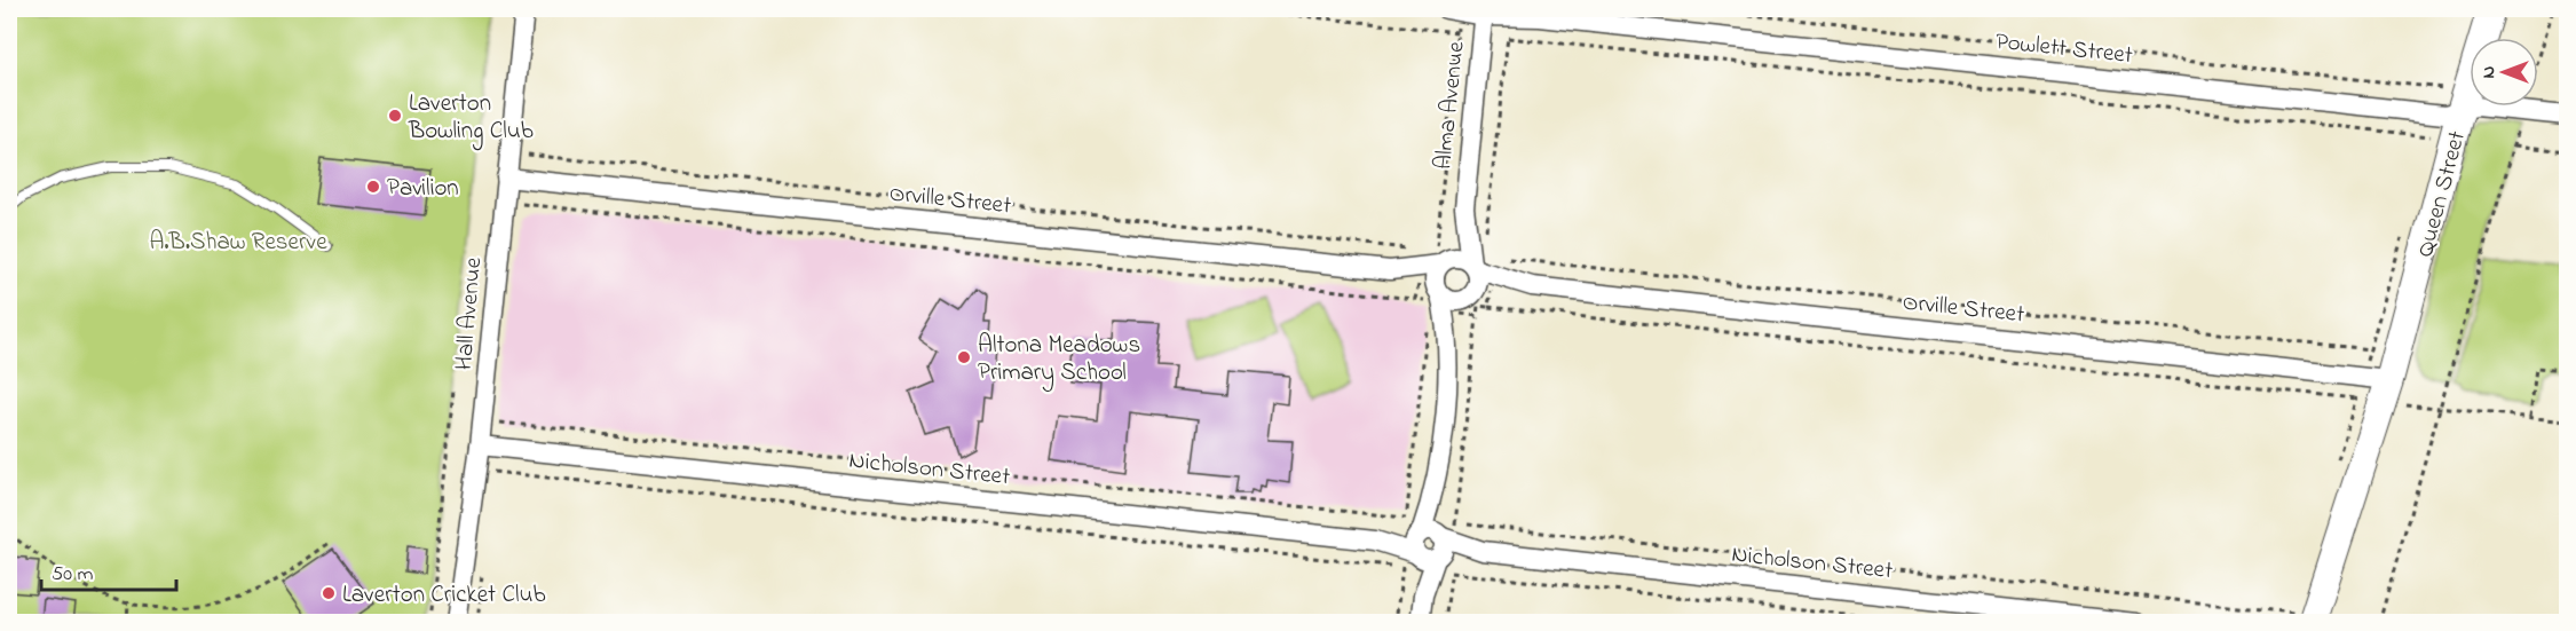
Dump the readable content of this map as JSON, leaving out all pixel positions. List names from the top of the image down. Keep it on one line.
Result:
{"streets":{"main road":["Queen Street"],"street":["Powlett Street","Alma Avenue","Orville Street","Hall Avenue","Nicholson Street"]},"crossings":[["Powlett Street","Alma Avenue"],["Powlett Street","Queen Street"],["Alma Avenue","Orville Street"],["Alma Avenue","Nicholson Street"],["Queen Street","Orville Street"],["Orville Street","Hall Avenue"],["Hall Avenue","Nicholson Street"]],"parks":["A.B.Shaw Reserve"],"places":["Laverton Bowling Club","Pavilion","Altona Meadows Primary School","Laverton Cricket Club"],"scale_bar":"50 m","north":"left"}
